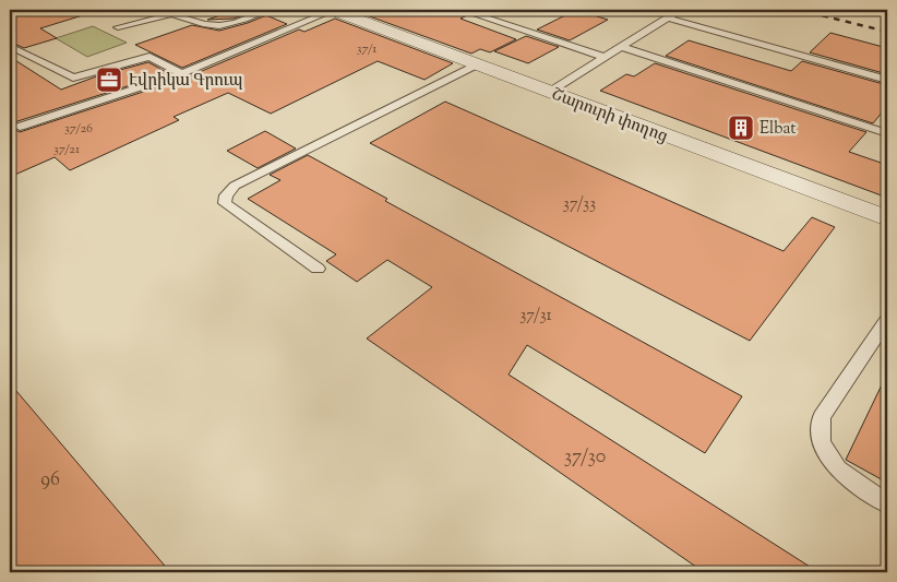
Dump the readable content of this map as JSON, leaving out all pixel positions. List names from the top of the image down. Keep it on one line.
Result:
{"streets":{"street":["Շարուրի փողոց"]},"places":{"office":["Էվրիկա Գրուպ"],"building":["Elbat"]},"house_numbers":["37/1","37/26","37/21","37/33","37/31","37/30","96"]}
